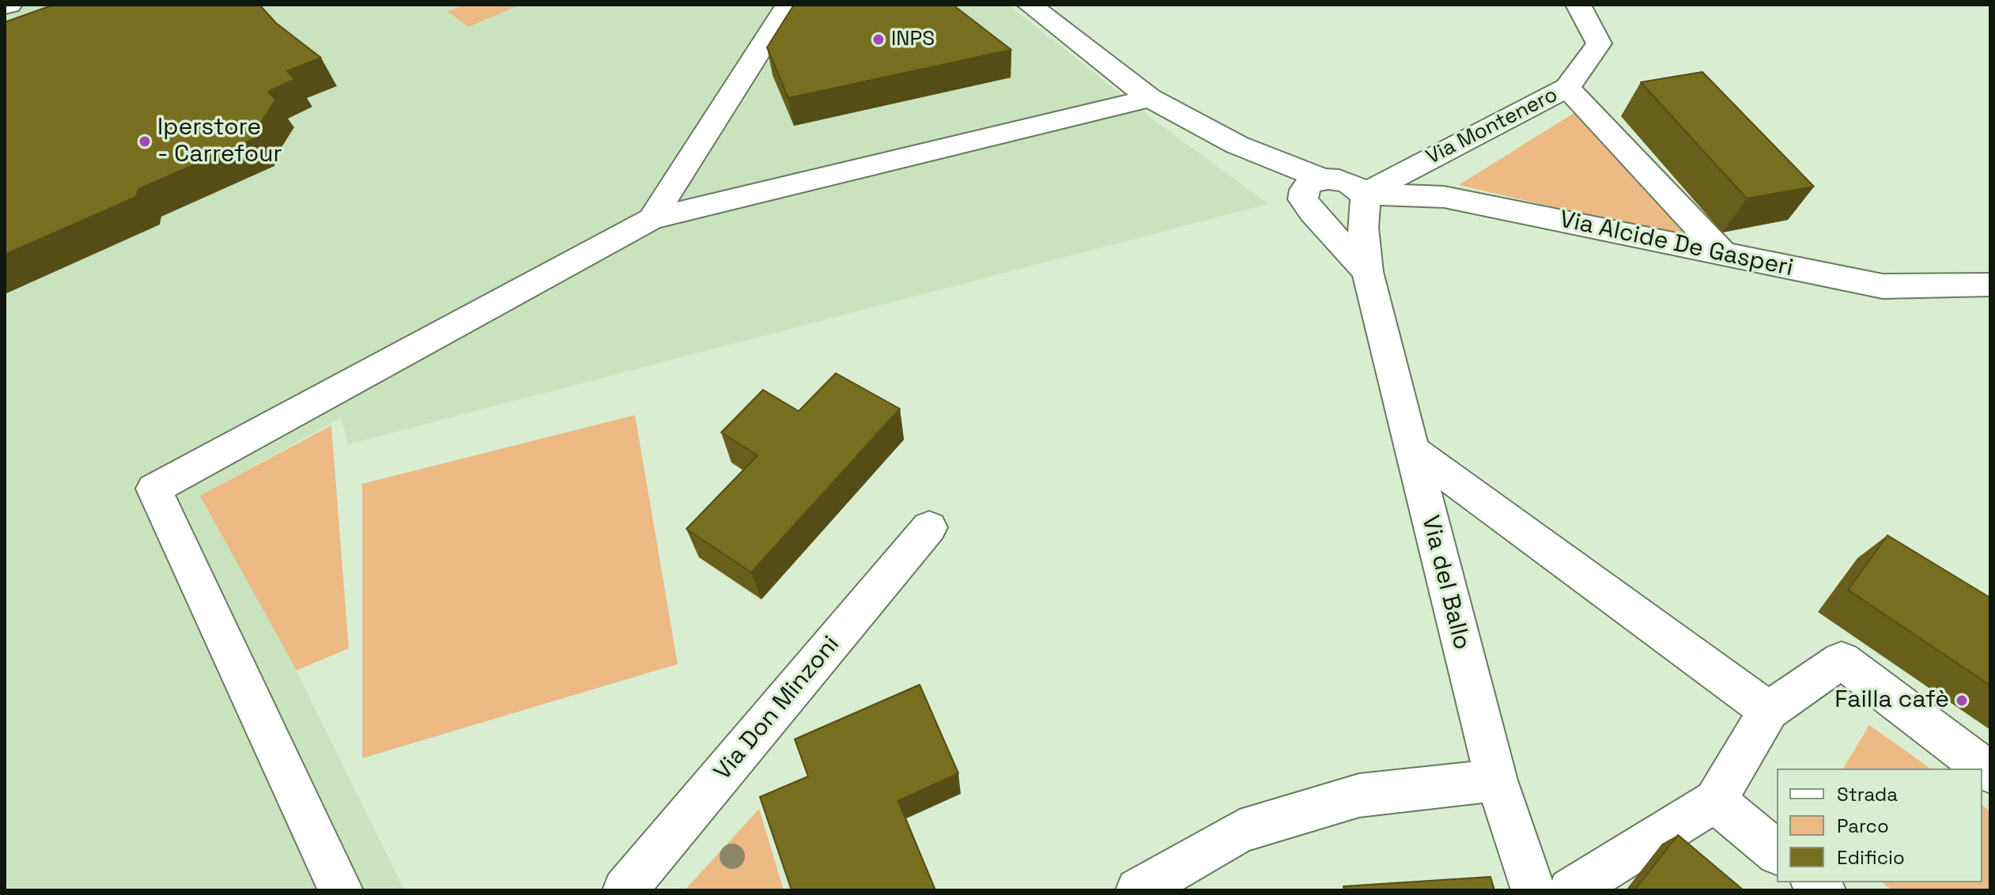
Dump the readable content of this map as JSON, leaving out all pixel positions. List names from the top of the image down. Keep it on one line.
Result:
{"streets":{"street":["Via Montenero","Via Alcide De Gasperi","Via del Ballo","Via Don Minzoni"]},"crossings":[["Via Montenero","Via Alcide De Gasperi"],["Via Montenero","Via del Ballo"],["Via Alcide De Gasperi","Via del Ballo"]],"places":["INPS","Iperstore - Carrefour","Failla cafè"],"legend":["Strada","Parco","Edificio"]}
